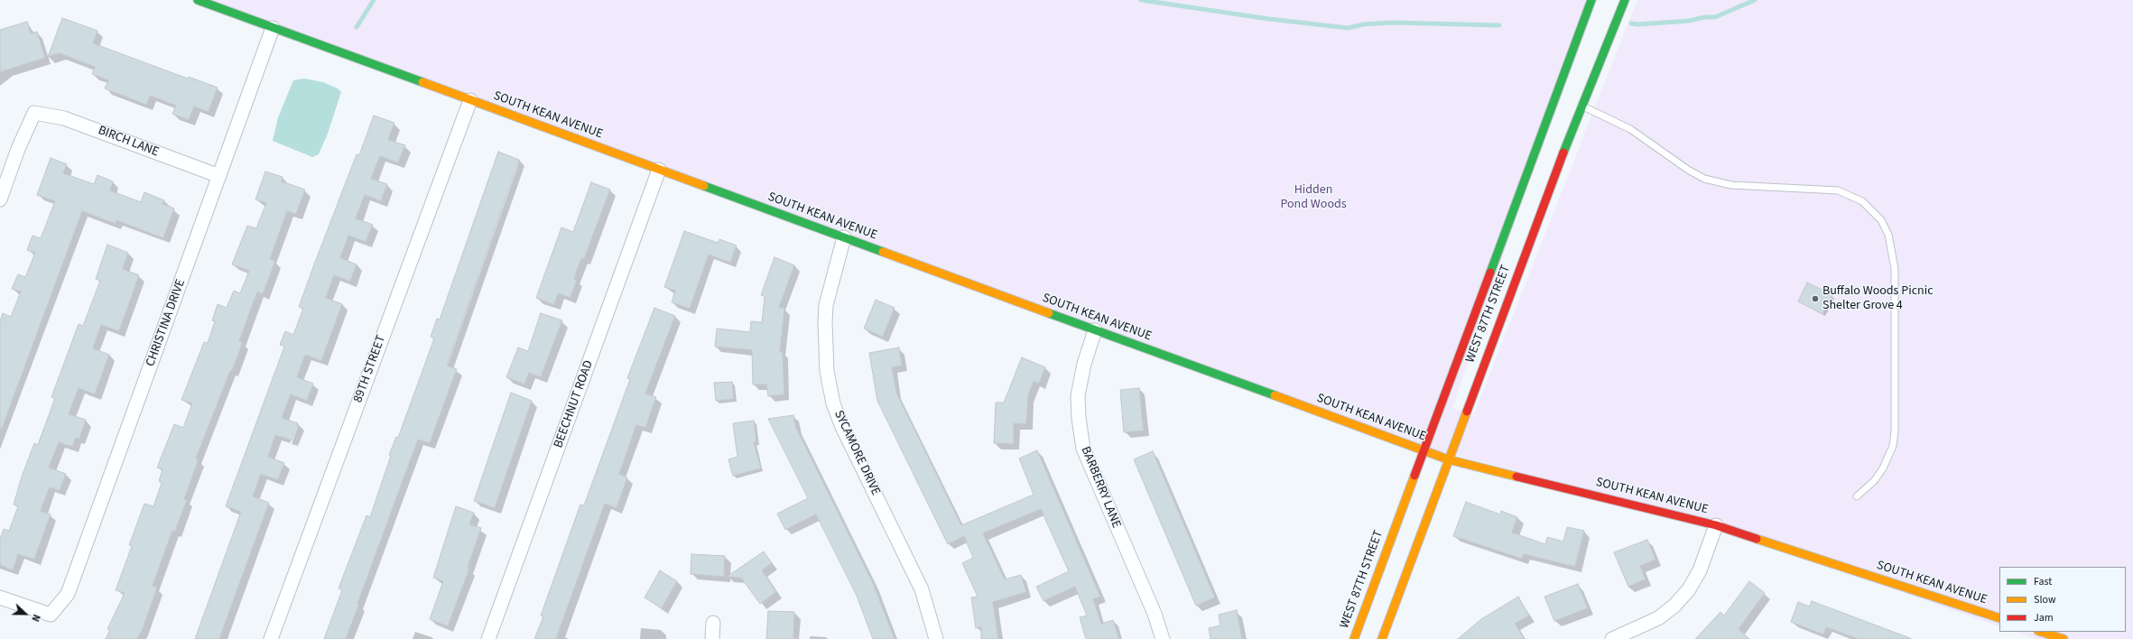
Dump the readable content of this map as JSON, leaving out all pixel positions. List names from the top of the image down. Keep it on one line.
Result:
{"streets":{"street":["SOUTH KEAN AVENUE","BIRCH LANE","WEST 87TH STREET","CHRISTINA DRIVE","89TH STREET","BEECHNUT ROAD","SYCAMORE DRIVE","BARBERRY LANE"]},"crossings":[["SOUTH KEAN AVENUE","WEST 87TH STREET"],["SOUTH KEAN AVENUE","CHRISTINA DRIVE"],["SOUTH KEAN AVENUE","89TH STREET"],["SOUTH KEAN AVENUE","BEECHNUT ROAD"],["SOUTH KEAN AVENUE","SYCAMORE DRIVE"],["SOUTH KEAN AVENUE","BARBERRY LANE"],["BIRCH LANE","CHRISTINA DRIVE"]],"parks":["Hidden Pond Woods"],"places":["Buffalo Woods Picnic Shelter Grove 4"],"legend":["Fast","Slow","Jam"],"north":"right"}
